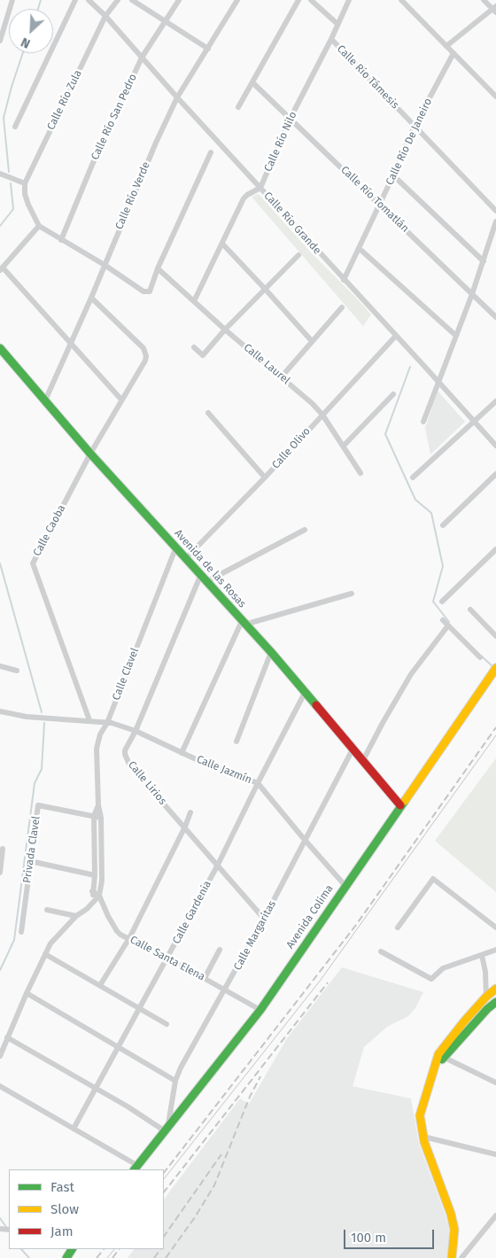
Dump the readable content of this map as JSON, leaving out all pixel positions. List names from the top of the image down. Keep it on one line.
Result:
{"streets":{"street":["Calle Río Támesis","Calle Río Zula","Calle Río San Pedro","Calle Río Nilo","Calle Río De Janeiro","Calle Río Verde","Calle Río Tomatlán","Calle Río Grande","Calle Laurel","Calle Olivo","Calle Caoba","Avenida de las Rosas","Calle Clavel","Calle Jazmín","Calle Lirios","Privada Clavel","Calle Gardenia","Avenida Colima","Calle Margaritas","Calle Santa Elena"]},"crossings":[["Calle Río Támesis","Calle Río Nilo"],["Calle Río Támesis","Calle Río De Janeiro"],["Calle Río Zula","Calle Río Grande"],["Calle Río San Pedro","Calle Río Grande"],["Calle Río Nilo","Calle Río Tomatlán"],["Calle Río Nilo","Calle Río Grande"],["Calle Río De Janeiro","Calle Río Tomatlán"],["Calle Río De Janeiro","Calle Río Grande"],["Calle Río Verde","Calle Río Grande"],["Calle Río Verde","Calle Caoba"],["Calle Río Verde","Avenida de las Rosas"],["Calle Río Grande","Calle Olivo"],["Calle Laurel","Calle Olivo"],["Calle Olivo","Avenida de las Rosas"],["Calle Caoba","Avenida de las Rosas"],["Calle Caoba","Calle Jazmín"],["Avenida de las Rosas","Calle Clavel"],["Avenida de las Rosas","Calle Lirios"],["Avenida de las Rosas","Calle Gardenia"],["Avenida de las Rosas","Avenida Colima"],["Avenida de las Rosas","Calle Margaritas"],["Calle Clavel","Calle Jazmín"],["Calle Clavel","Privada Clavel"],["Calle Clavel","Calle Santa Elena"],["Calle Jazmín","Calle Lirios"],["Calle Jazmín","Calle Gardenia"],["Calle Jazmín","Avenida Colima"],["Calle Jazmín","Calle Margaritas"],["Calle Lirios","Calle Gardenia"],["Calle Lirios","Calle Margaritas"],["Calle Gardenia","Calle Santa Elena"],["Avenida Colima","Calle Margaritas"],["Avenida Colima","Calle Santa Elena"],["Calle Margaritas","Calle Santa Elena"]],"legend":["Fast","Slow","Jam"],"scale_bar":"100 m","north":"bottom left"}
